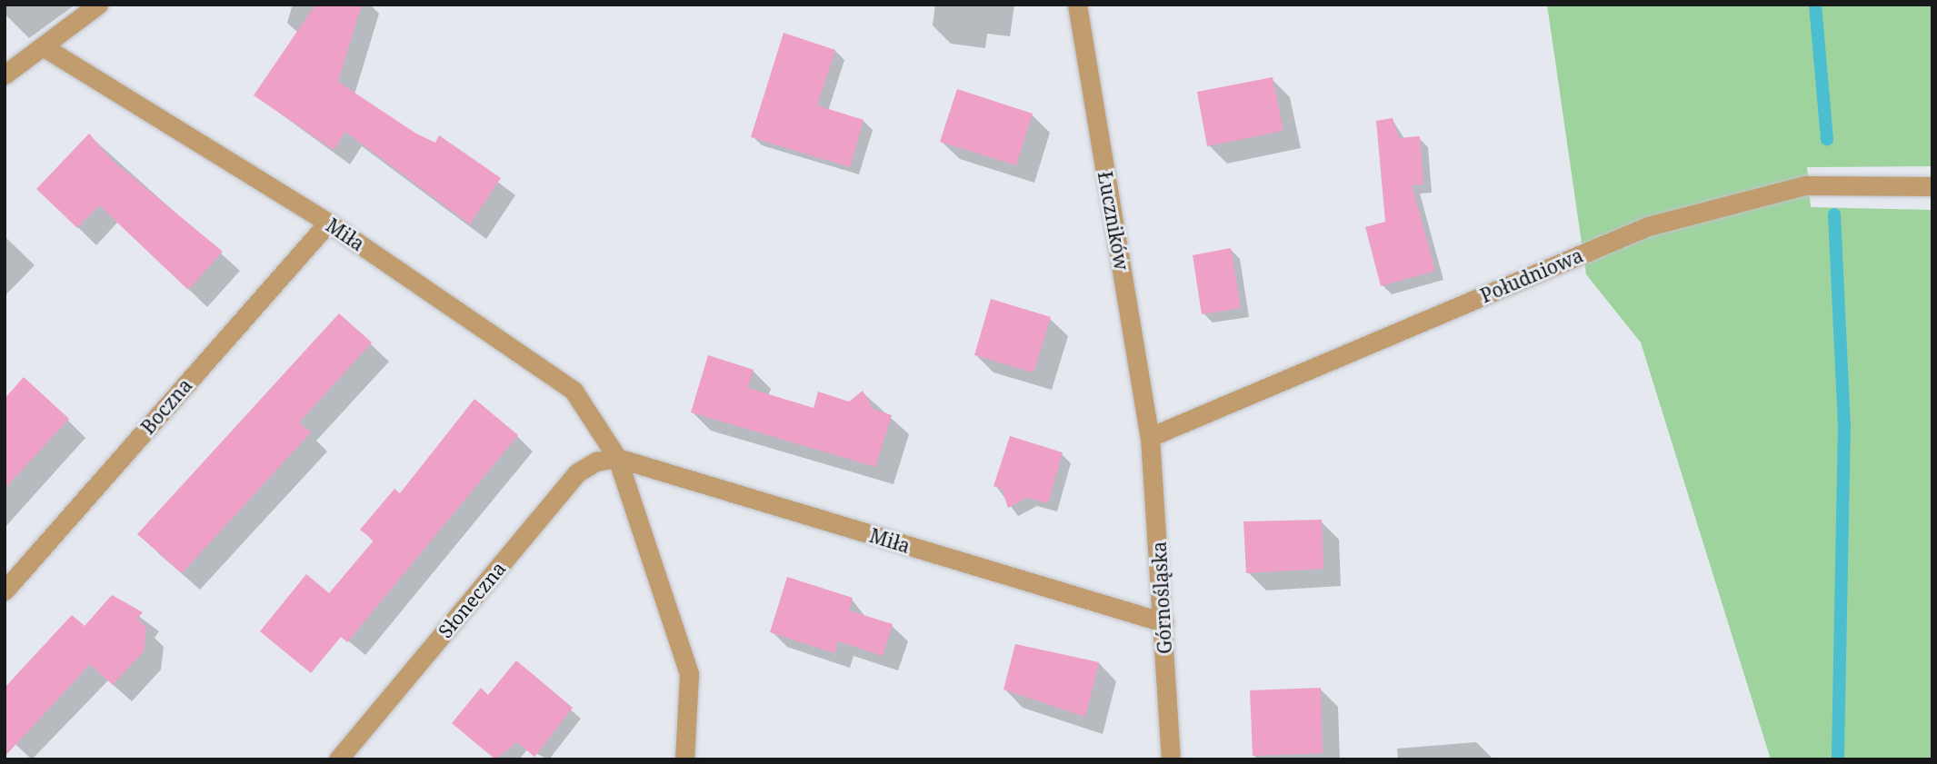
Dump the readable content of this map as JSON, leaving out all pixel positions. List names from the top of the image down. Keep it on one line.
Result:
{"streets":{"street":["Łuczników","Miła","Południowa","Boczna","Górnośląska","Słoneczna"]},"crossings":[["Łuczników","Południowa"],["Łuczników","Górnośląska"],["Miła","Boczna"],["Miła","Górnośląska"],["Miła","Słoneczna"],["Południowa","Górnośląska"]]}
